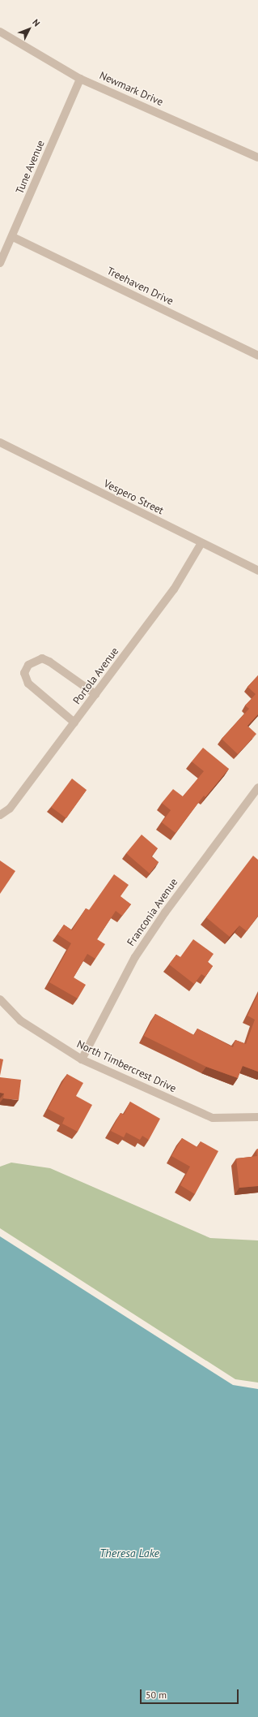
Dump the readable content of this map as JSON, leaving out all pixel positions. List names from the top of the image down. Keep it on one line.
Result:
{"streets":{"street":["Newmark Drive","Tune Avenue","Treehaven Drive","Vespero Street","Portola Avenue","Franconia Avenue","North Timbercrest Drive"]},"crossings":[["Newmark Drive","Tune Avenue"],["Tune Avenue","Treehaven Drive"],["Vespero Street","Portola Avenue"],["Franconia Avenue","North Timbercrest Drive"]],"water":["Theresa Lake"],"scale_bar":"50 m","north":"top right"}
